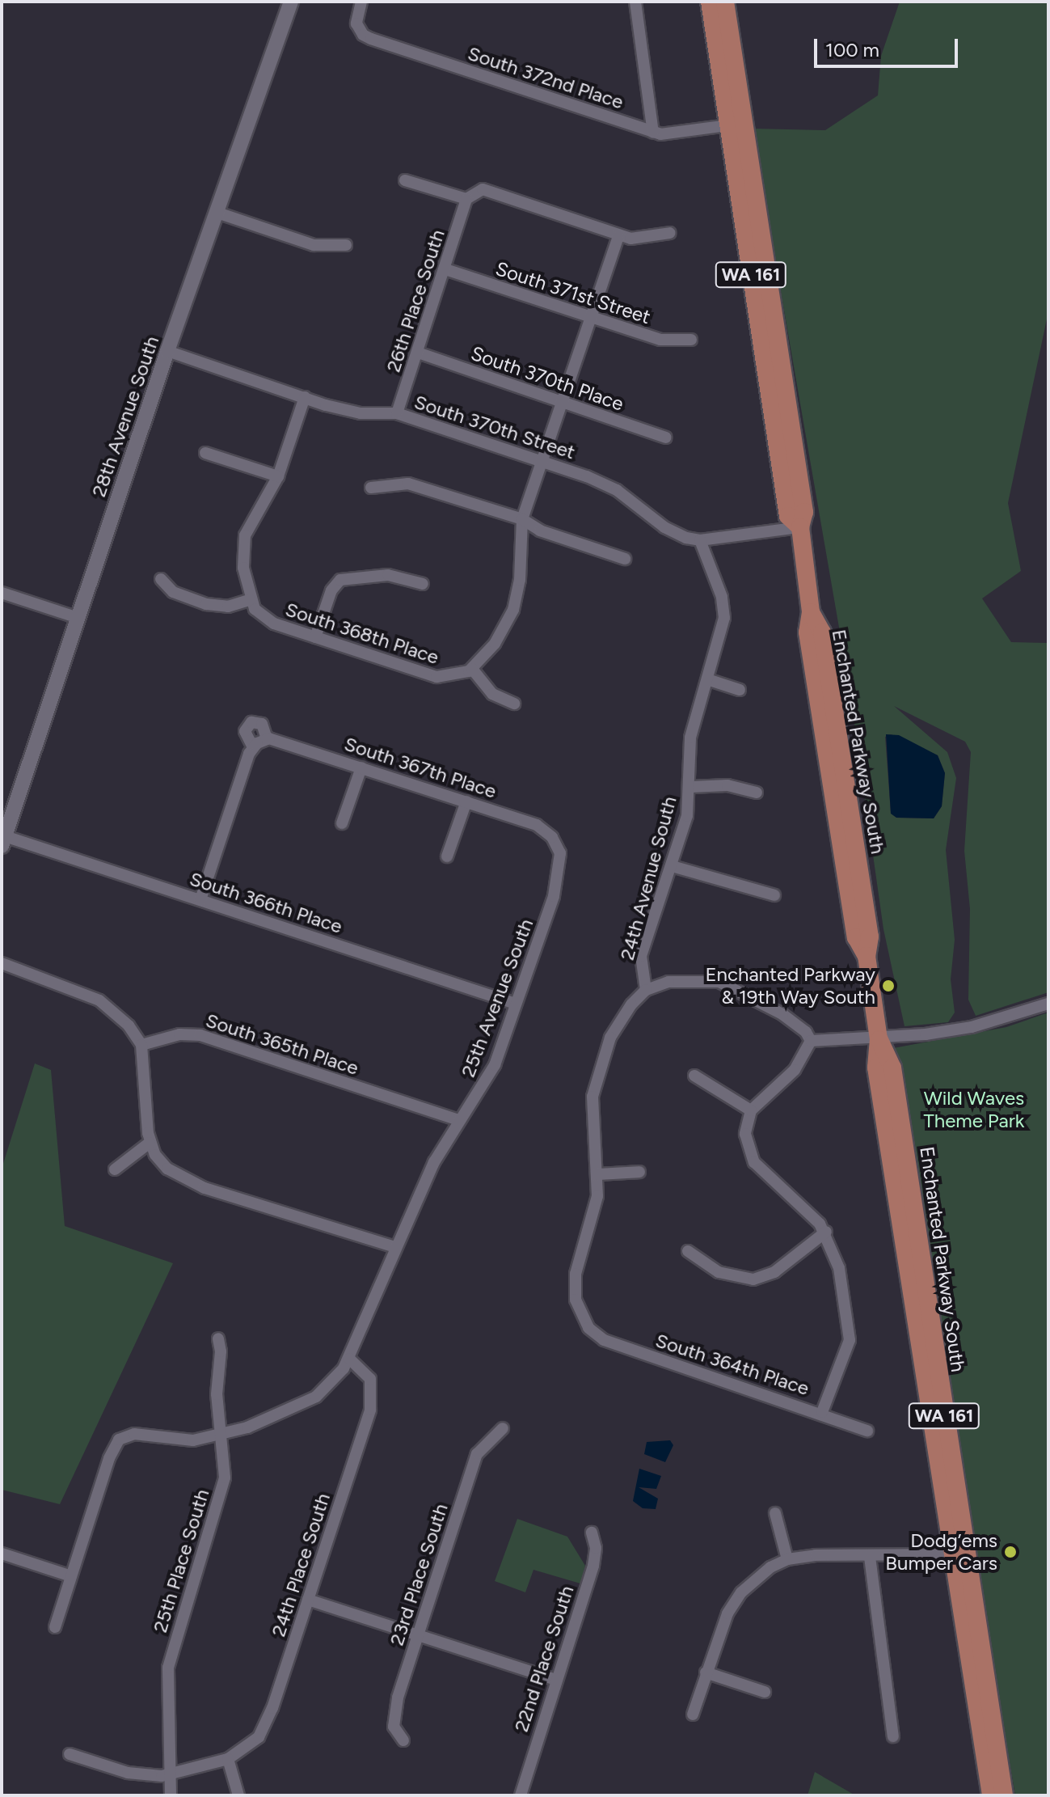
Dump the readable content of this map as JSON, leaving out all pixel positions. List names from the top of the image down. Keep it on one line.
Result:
{"streets":{"main road":["WA 161","Enchanted Parkway South"],"street":["South 372nd Place","South 371st Street","26th Place South","South 370th Place","28th Avenue South","South 370th Street","South 368th Place","South 367th Place","24th Avenue South","South 366th Place","25th Avenue South","South 365th Place","South 364th Place","25th Place South","24th Place South","23rd Place South","22nd Place South"]},"crossings":[["South 372nd Place","Enchanted Parkway South"],["South 371st Street","26th Place South"],["26th Place South","South 370th Place"],["26th Place South","South 370th Street"],["28th Avenue South","South 370th Street"],["28th Avenue South","South 366th Place"],["South 370th Street","Enchanted Parkway South"],["South 370th Street","24th Avenue South"],["South 367th Place","South 366th Place"],["South 367th Place","25th Avenue South"],["24th Avenue South","South 364th Place"],["South 366th Place","25th Avenue South"],["25th Avenue South","South 365th Place"],["25th Avenue South","25th Place South"],["25th Avenue South","24th Place South"],["25th Place South","24th Place South"]],"parks":["Wild Waves Theme Park"],"places":["Enchanted Parkway & 19th Way South","Dodg’ems Bumper Cars"],"scale_bar":"100 m"}
